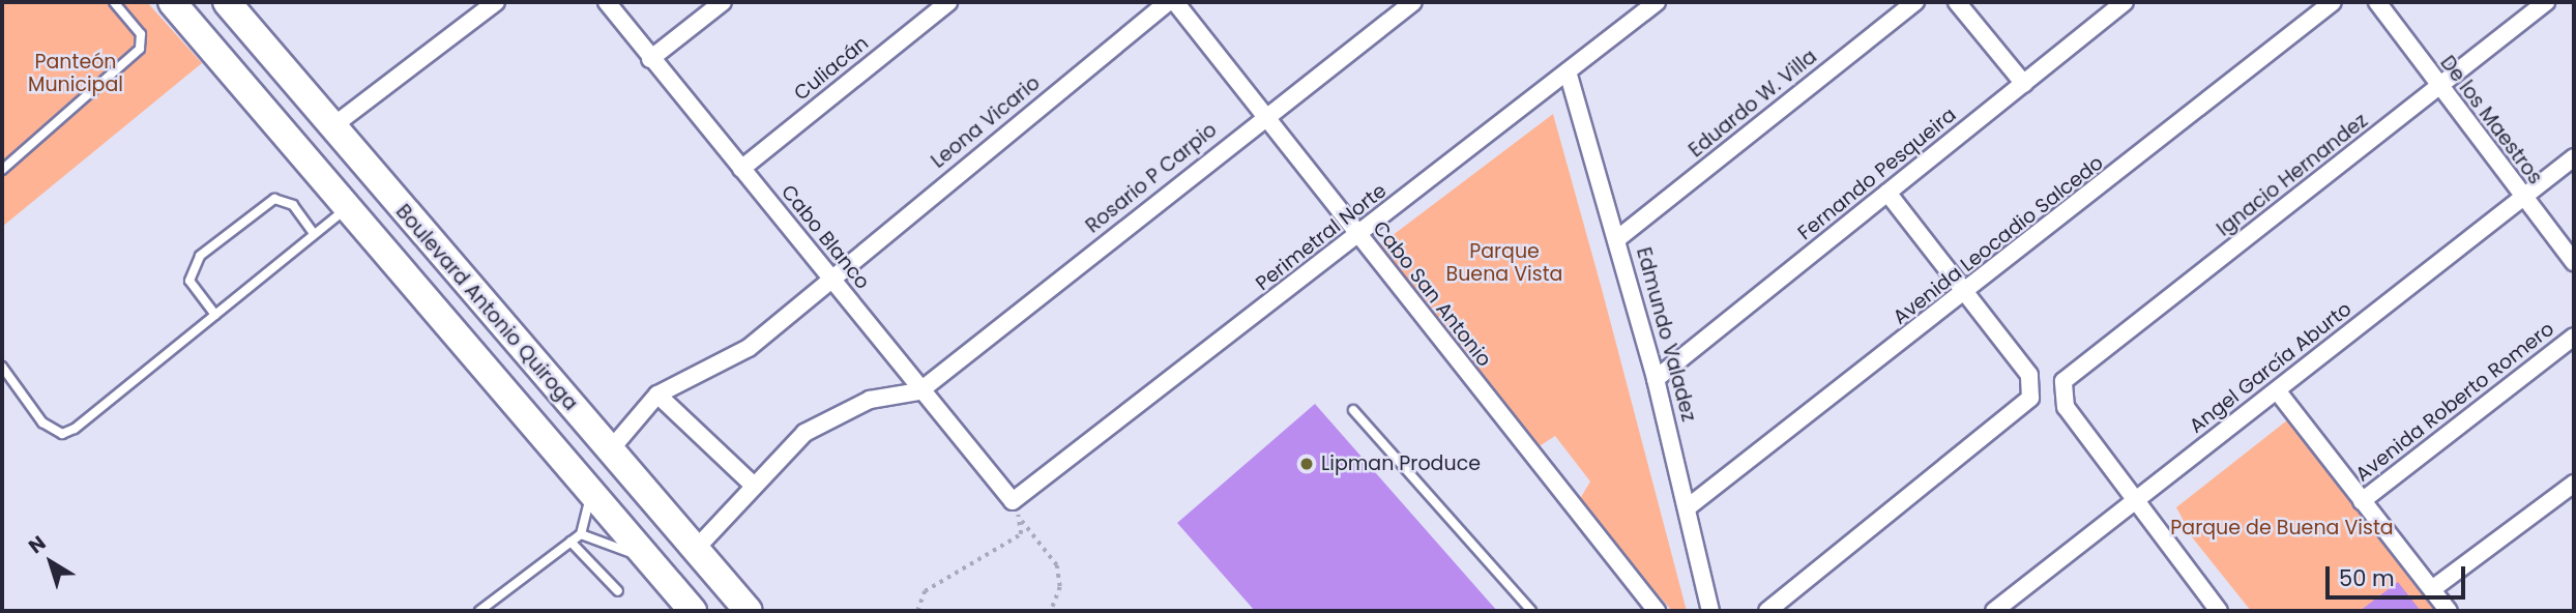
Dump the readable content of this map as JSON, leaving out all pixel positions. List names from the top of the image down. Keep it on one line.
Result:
{"streets":{"main road":["Boulevard Antonio Quiroga"],"street":["Culiacán","Eduardo W. Villa","De los Maestros","Leona Vicario","Fernando Pesqueira","Ignacio Hernandez","Rosario P Carpio","Cabo Blanco","Perimetral Norte","Avenida Leocadio Salcedo","Cabo San Antonio","Edmundo Valadez","Angel García Aburto","Avenida Roberto Romero"]},"crossings":[["Culiacán","Cabo Blanco"],["Eduardo W. Villa","Edmundo Valadez"],["De los Maestros","Ignacio Hernandez"],["De los Maestros","Angel García Aburto"],["Leona Vicario","Cabo Blanco"],["Fernando Pesqueira","Edmundo Valadez"],["Ignacio Hernandez","Angel García Aburto"],["Rosario P Carpio","Cabo Blanco"],["Rosario P Carpio","Cabo San Antonio"],["Cabo Blanco","Perimetral Norte"],["Perimetral Norte","Cabo San Antonio"],["Perimetral Norte","Edmundo Valadez"],["Avenida Leocadio Salcedo","Edmundo Valadez"]],"parks":["Panteón Municipal","Parque Buena Vista","Parque de Buena Vista"],"places":["Lipman Produce"],"scale_bar":"50 m","north":"top left"}
